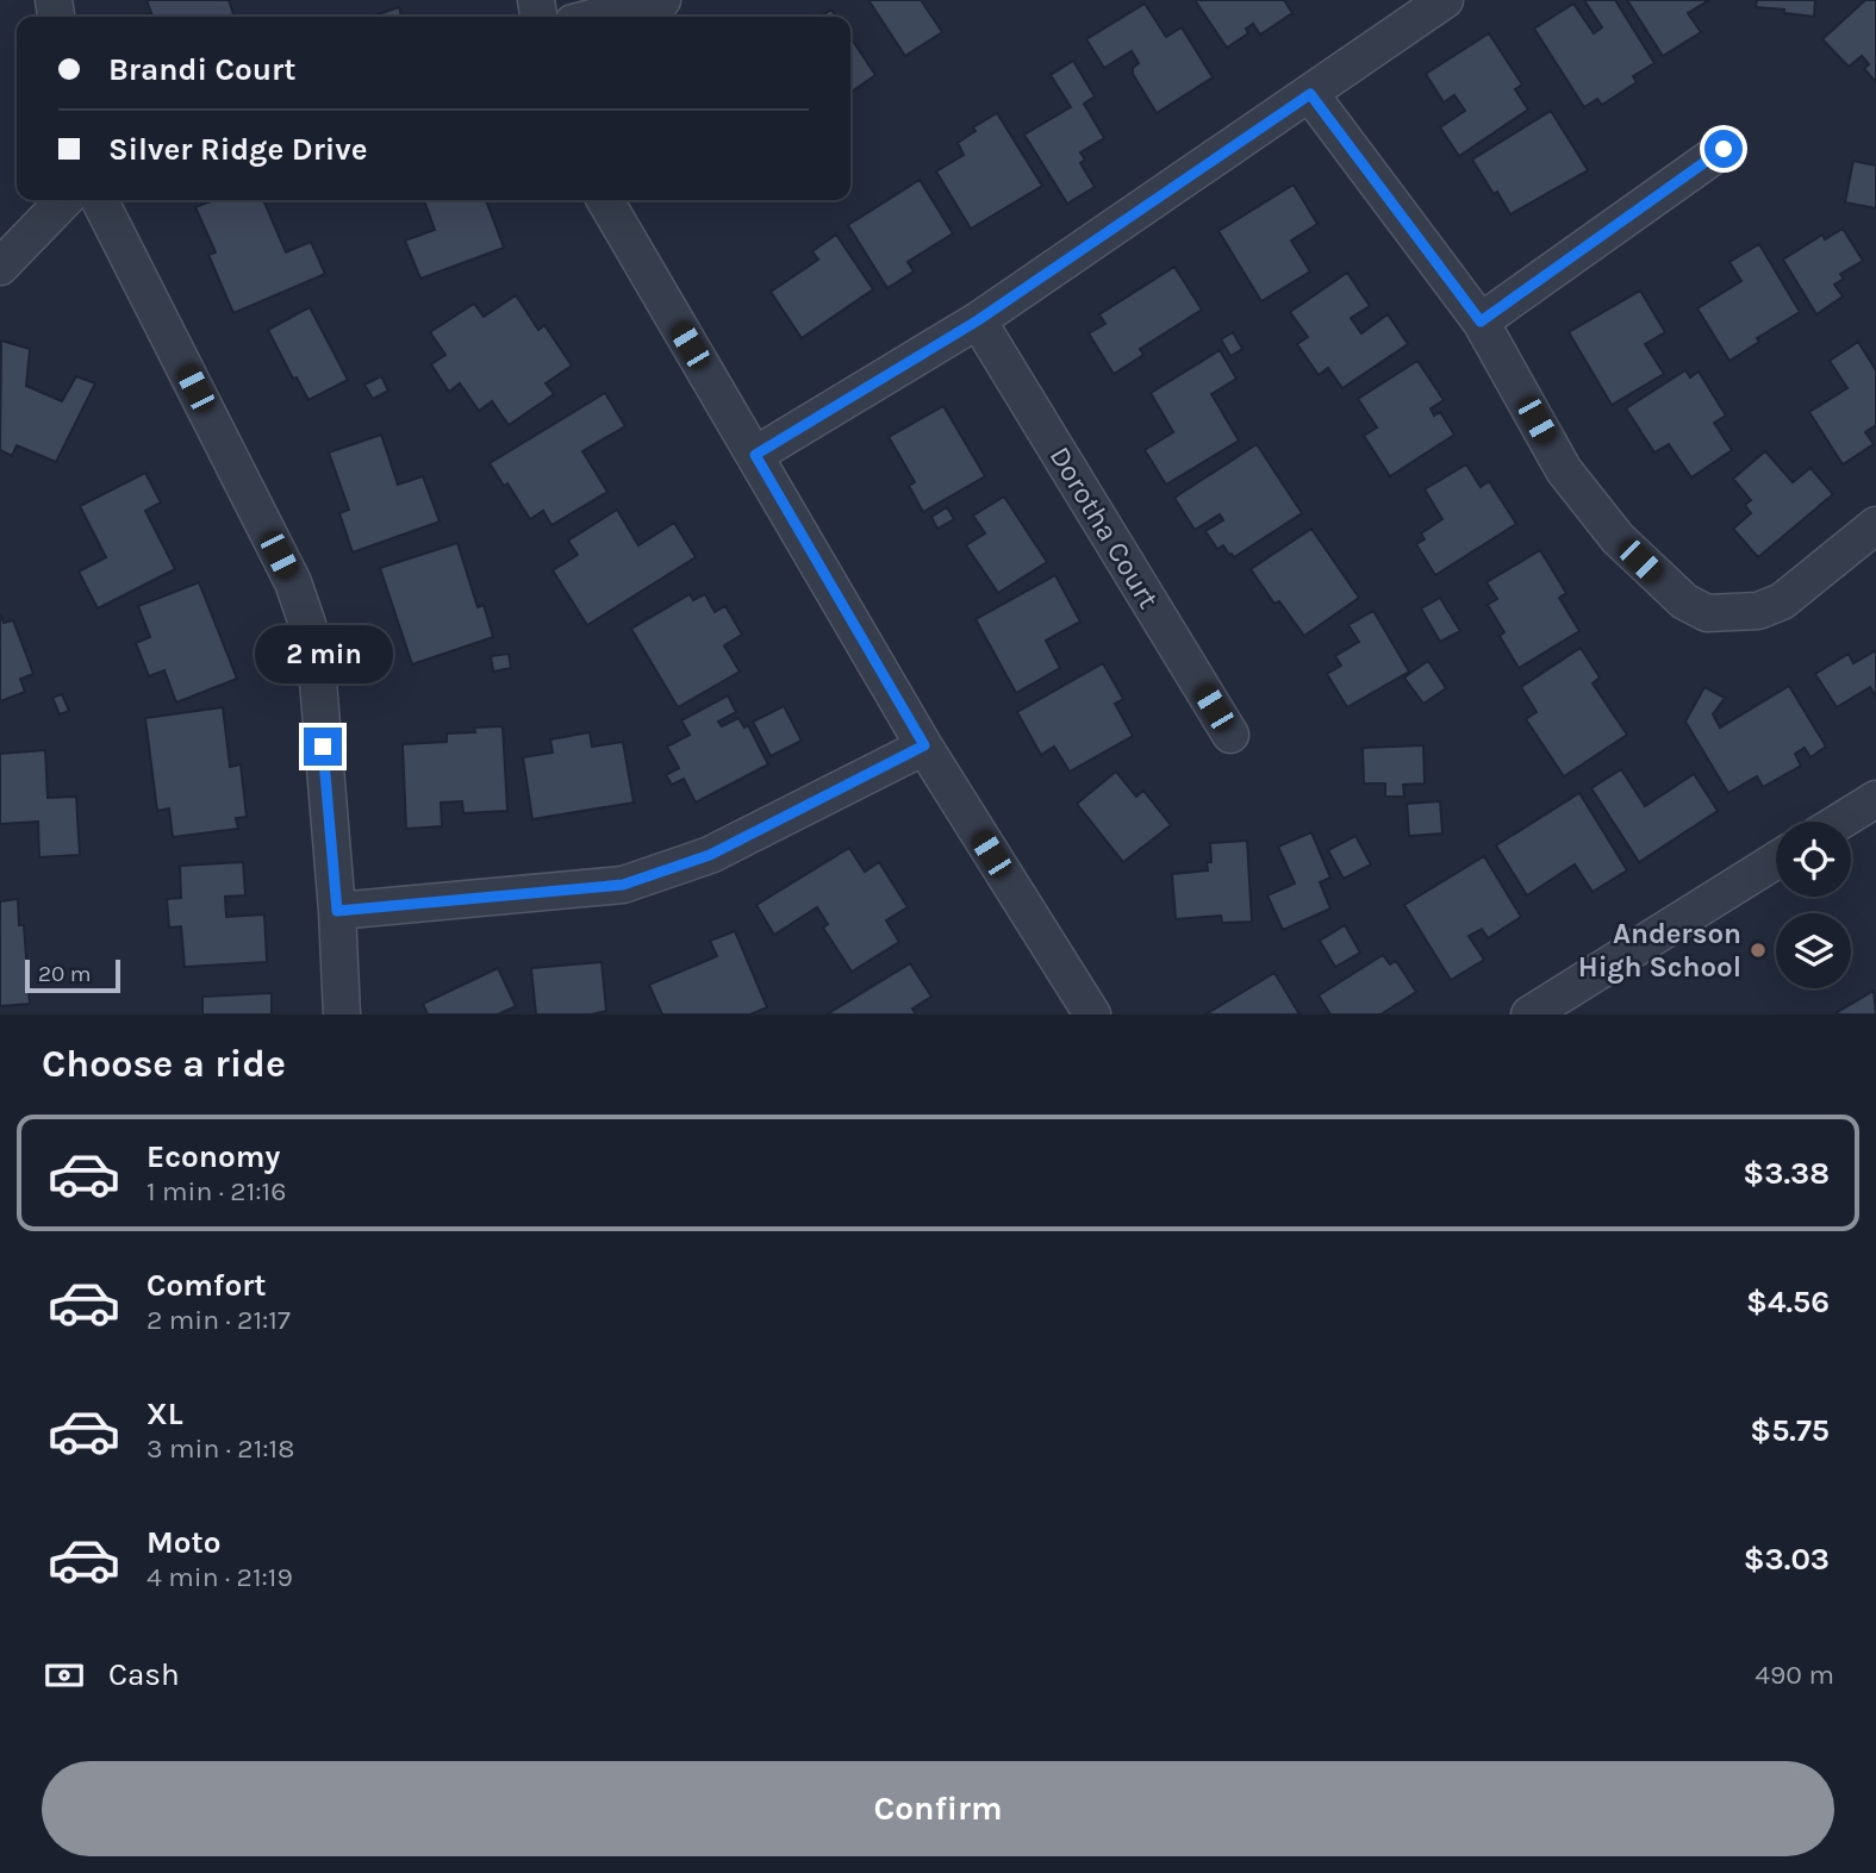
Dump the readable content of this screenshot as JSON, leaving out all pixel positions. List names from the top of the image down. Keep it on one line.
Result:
{"streets":{"street":["Dorotha Court"]},"places":["Anderson High School"],"scale_bar":"20 m","page":{"banner":["Brandi Court","Silver Ridge Drive"],"bubble":"2 min","scale":"20 m","heading":"Choose a ride","list":[{"name":"Economy","note":"1 min · 21:16","value":"$3.38"},{"name":"Comfort","note":"2 min · 21:17","value":"$4.56"},{"name":"XL","note":"3 min · 21:18","value":"$5.75"},{"name":"Moto","note":"4 min · 21:19","value":"$3.03"}],"pay":["Cash","490 m"],"buttons":"Confirm"}}
